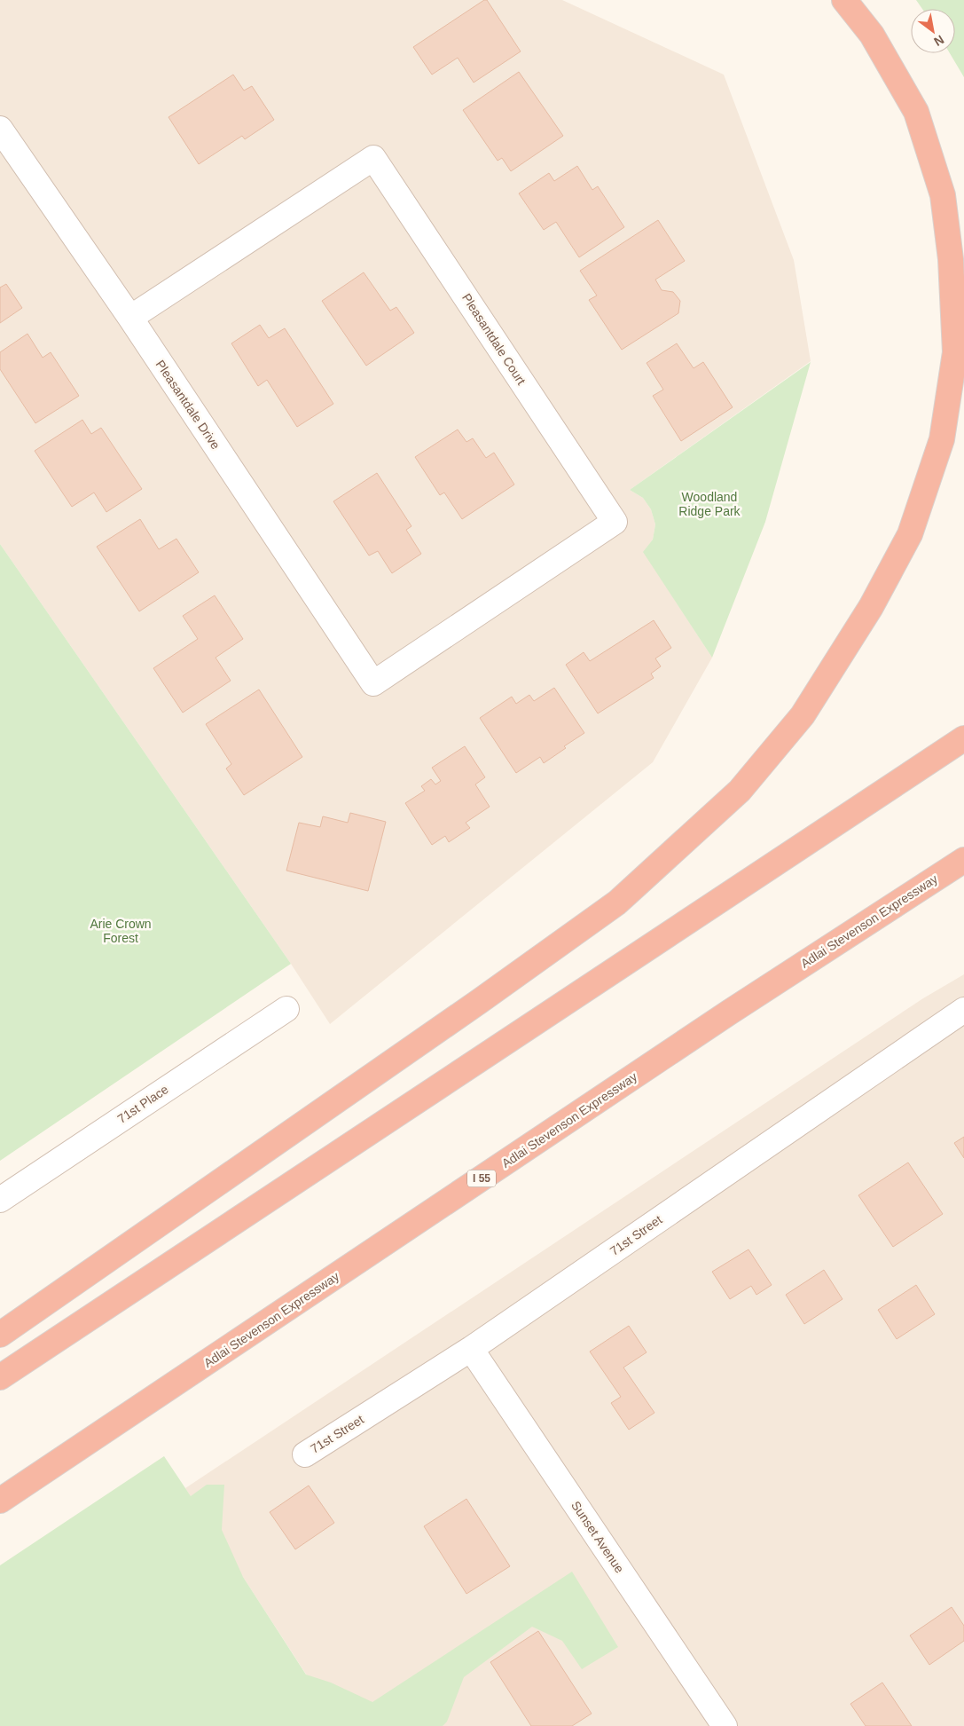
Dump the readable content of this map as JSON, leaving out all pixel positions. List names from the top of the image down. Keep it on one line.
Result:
{"streets":{"highway":["Adlai Stevenson Expressway","I 55"],"street":["Pleasantdale Court","Pleasantdale Drive","71st Place","71st Street","Sunset Avenue"]},"crossings":[["Pleasantdale Court","Pleasantdale Drive"],["71st Street","Sunset Avenue"]],"parks":["Woodland Ridge Park","Arie Crown Forest"],"north":"bottom right"}
